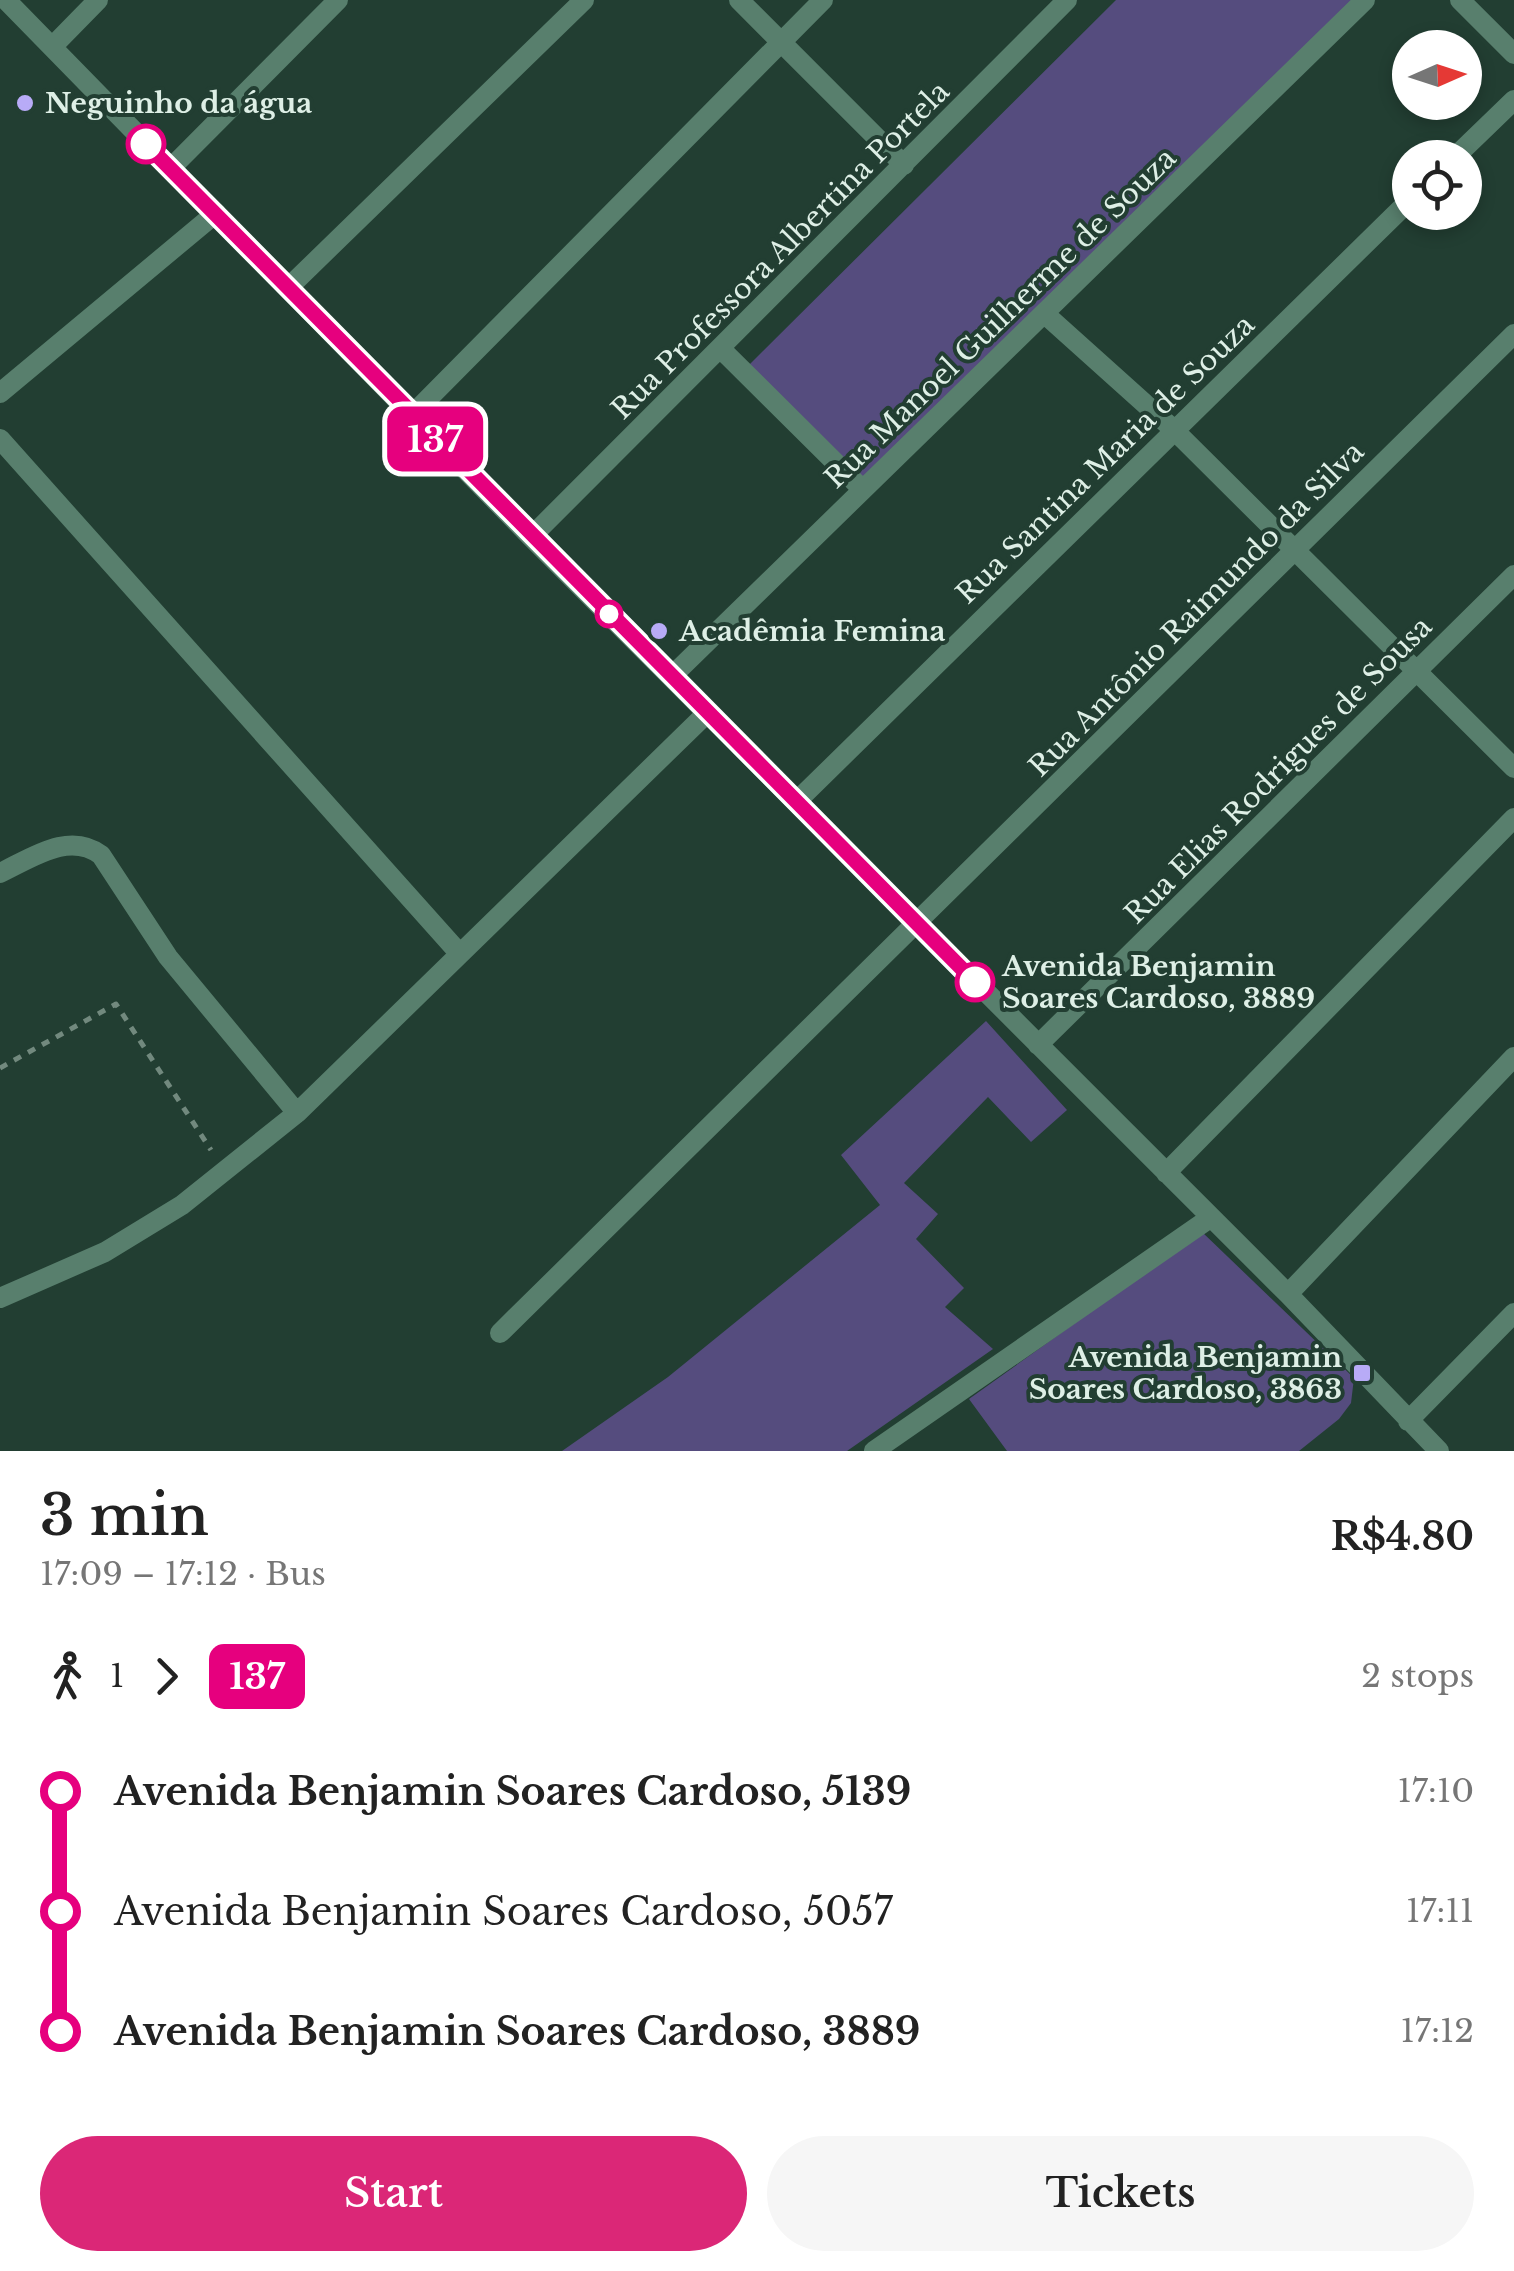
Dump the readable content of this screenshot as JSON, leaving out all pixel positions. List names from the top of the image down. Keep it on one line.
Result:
{"streets":{"street":["Rua Professora Albertina Portela","Rua Manoel Guilherme de Souza","Rua Santina Maria de Souza","Rua Antônio Raimundo da Silva","Rua Elias Rodrigues de Sousa"]},"places":{"other":["Neguinho da água","Acadêmia Femina","Avenida Benjamin Soares Cardoso, 3889"],"transit":["Avenida Benjamin Soares Cardoso, 3863"]},"lines":["bus line 137"],"north":"right","page":{"on_map":"137","heading":["3 min","17:09 – 17:12 · Bus","R$4.80"],"legs":["1","137","2 stops"],"list":[{"name":"Avenida Benjamin Soares Cardoso, 5139","value":"17:10"},{"name":"Avenida Benjamin Soares Cardoso, 5057","value":"17:11"},{"name":"Avenida Benjamin Soares Cardoso, 3889","value":"17:12"}],"buttons":["Start","Tickets"]}}
